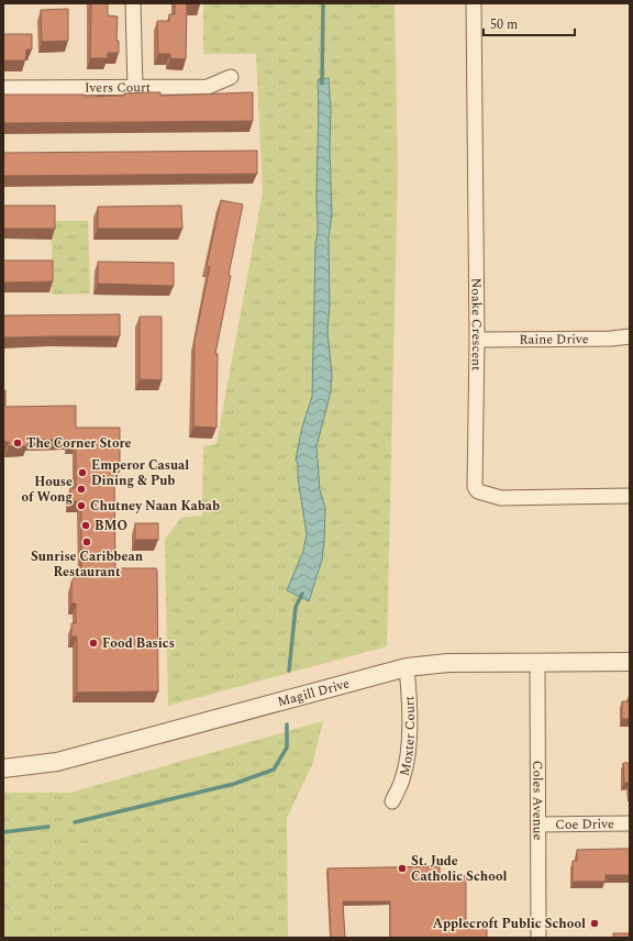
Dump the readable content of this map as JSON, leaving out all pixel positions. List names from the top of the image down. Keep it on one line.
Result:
{"streets":{"street":["Ivers Court","Noake Crescent","Raine Drive","Magill Drive","Moxter Court","Coles Avenue","Coe Drive"]},"crossings":[["Noake Crescent","Raine Drive"],["Magill Drive","Moxter Court"],["Magill Drive","Coles Avenue"],["Coles Avenue","Coe Drive"]],"places":["The Corner Store","Emperor Casual Dining & Pub","House of Wong","Chutney Naan Kabab","BMO","Sunrise Caribbean Restaurant","Food Basics","St. Jude Catholic School","Applecroft Public School"],"scale_bar":"50 m"}
